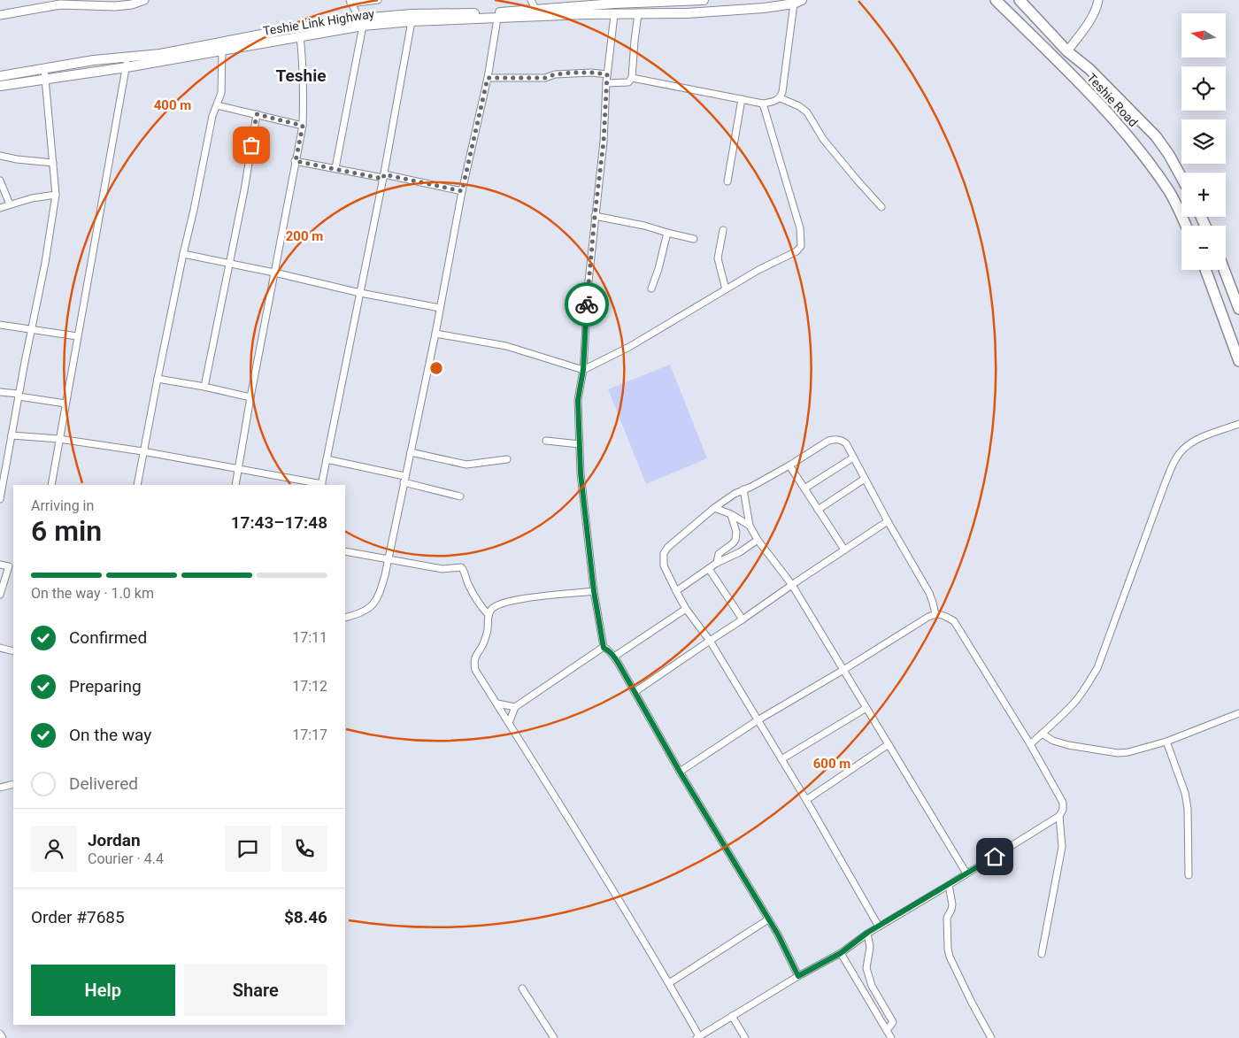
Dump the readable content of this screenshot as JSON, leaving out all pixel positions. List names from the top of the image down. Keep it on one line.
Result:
{"streets":{"main road":["Teshie Link Highway","Teshie Road"]},"districts":["Teshie"],"north":"left","page":{"map_buttons":["+","−"],"heading":["6 min","Arriving in","17:43–17:48"],"panel":["Jordan","Courier · 4.4","Order #7685","$8.46"],"bar":"On the way · 1.0 km","list":[["Confirmed","17:11"],["Preparing","17:12"],["On the way","17:17"],"Delivered"],"buttons":["Help","Share"]},"rings":["400 m","200 m","600 m"]}
